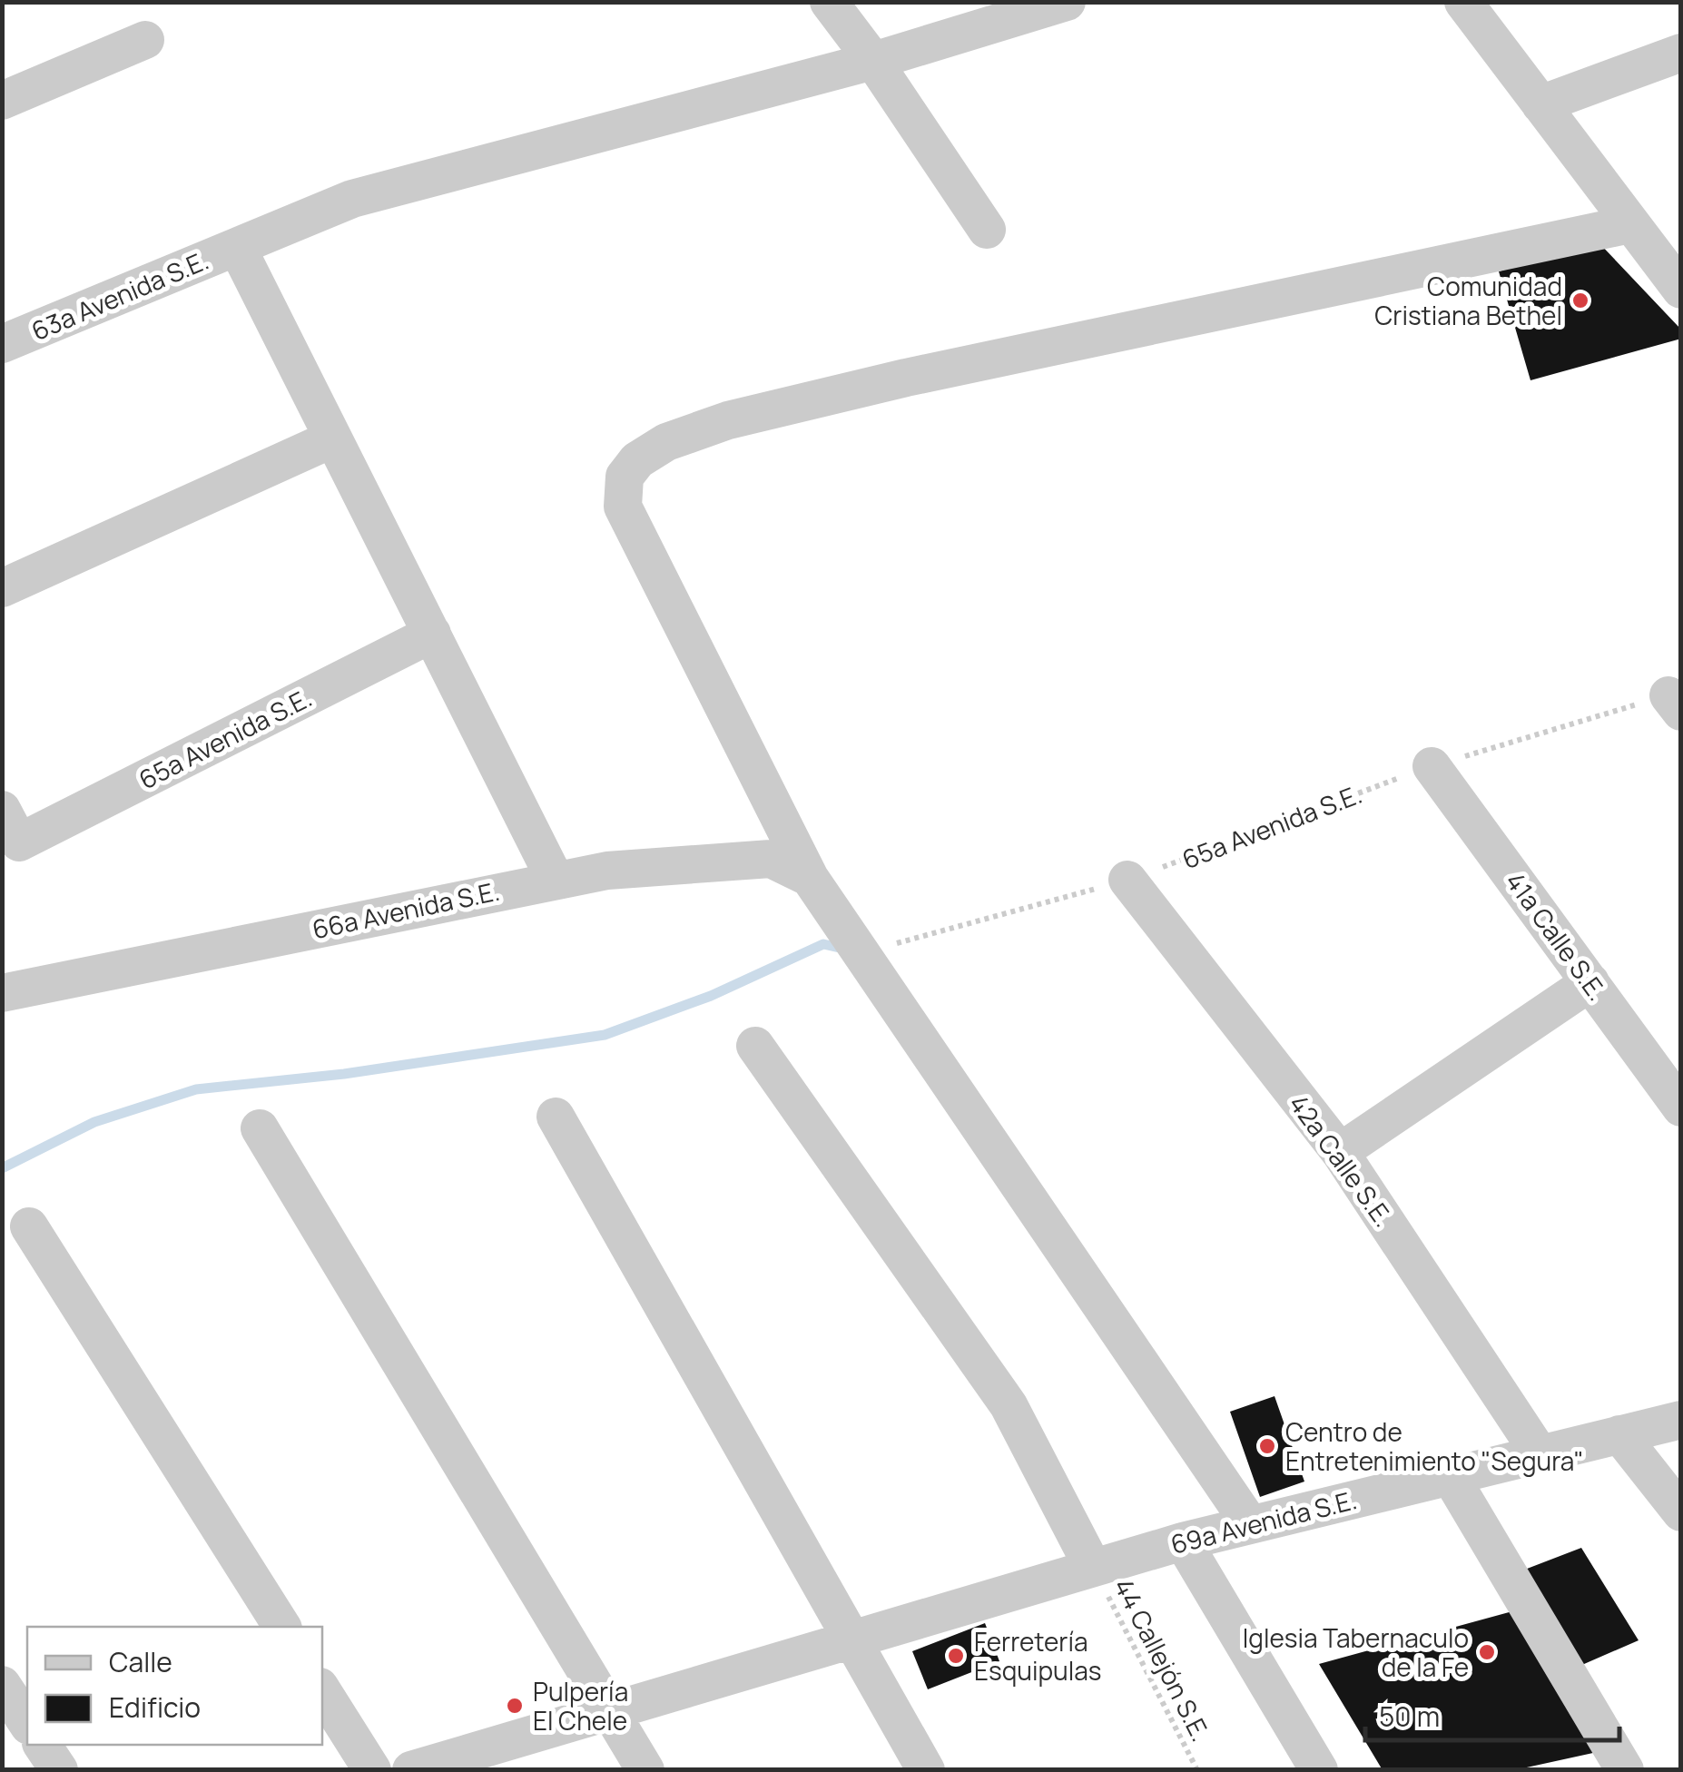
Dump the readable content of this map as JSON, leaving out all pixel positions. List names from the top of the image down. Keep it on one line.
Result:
{"streets":{"street":["63a Avenida S.E.","65a Avenida S.E.","66a Avenida S.E.","41a Calle S.E.","42a Calle S.E.","69a Avenida S.E."],"path":["44 Callejón S.E."]},"crossings":[["65a Avenida S.E.","41a Calle S.E."],["65a Avenida S.E.","42a Calle S.E."],["42a Calle S.E.","69a Avenida S.E."],["69a Avenida S.E.","44 Callejón S.E."]],"places":["Comunidad Cristiana Bethel","Centro de Entretenimiento \"Segura\"","Iglesia Tabernaculo de la Fe","Ferretería Esquipulas","Pulpería El Chele"],"legend":["Calle","Edificio"],"scale_bar":"50 m"}
